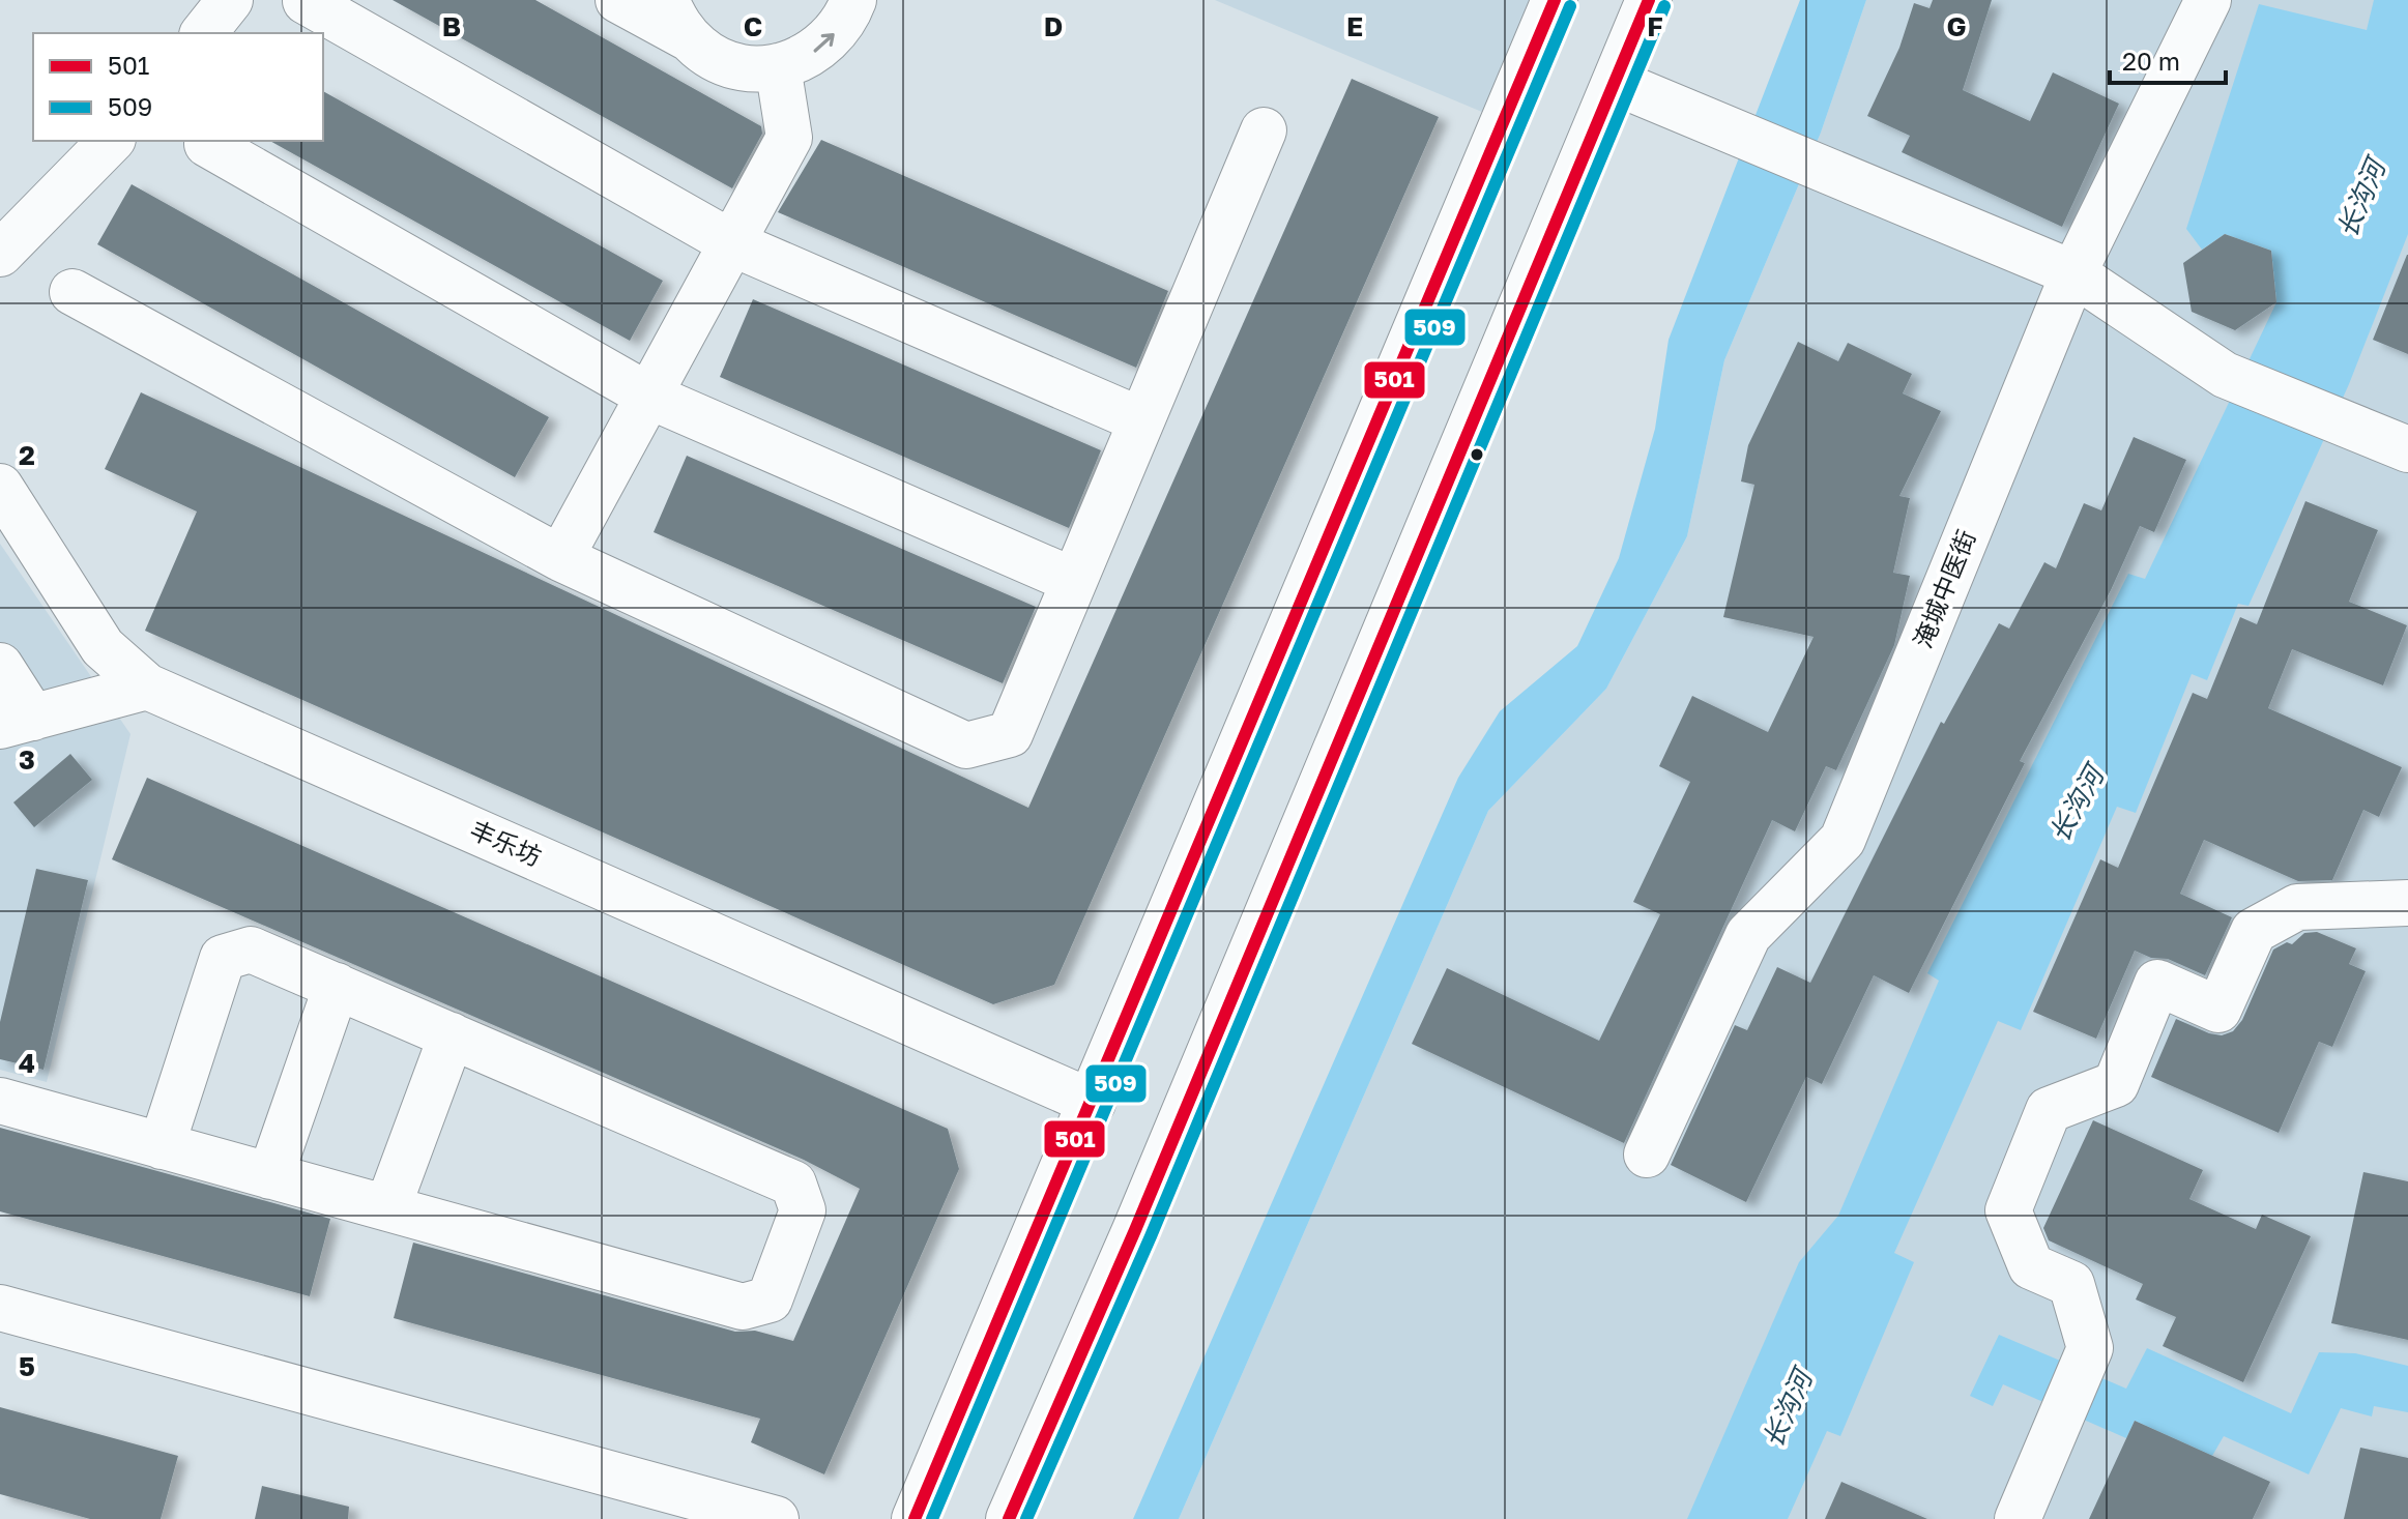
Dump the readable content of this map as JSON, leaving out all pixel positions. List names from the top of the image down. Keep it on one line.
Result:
{"streets":{"main road":["淹城中医街","丰乐坊"]},"water":["长沟河"],"lines":["transit line 501","transit line 509"],"legend":["501","509"],"scale_bar":"20 m","grid":{"columns":["B","C","D","E","F","G"],"rows":["2","3","4","5"]}}
